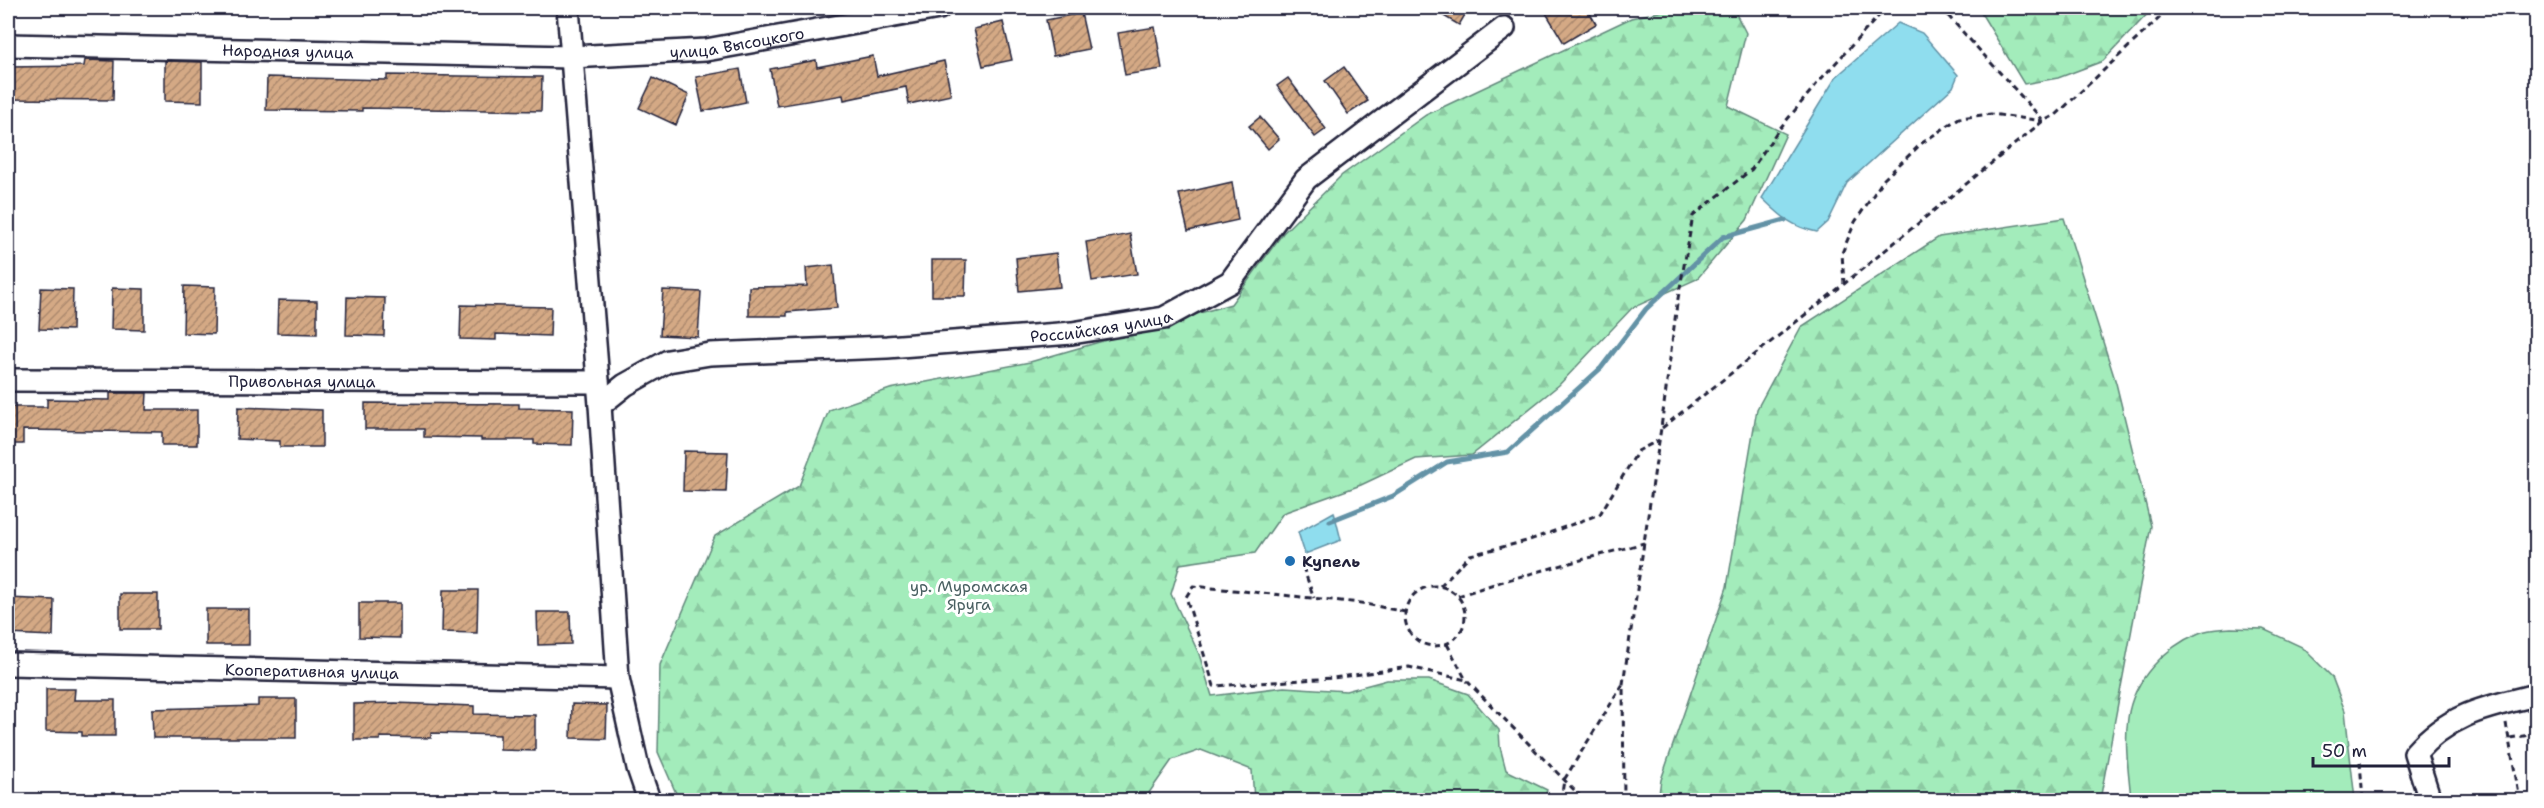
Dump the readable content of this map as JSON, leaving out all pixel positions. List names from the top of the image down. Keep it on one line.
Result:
{"streets":{"street":["улица Высоцкого","Народная улица","Российская улица","Привольная улица","Кооперативная улица"]},"crossings":[["улица Высоцкого","Народная улица"]],"parks":["ур. Муромская Яруга"],"places":["Купель"],"scale_bar":"50 m"}
